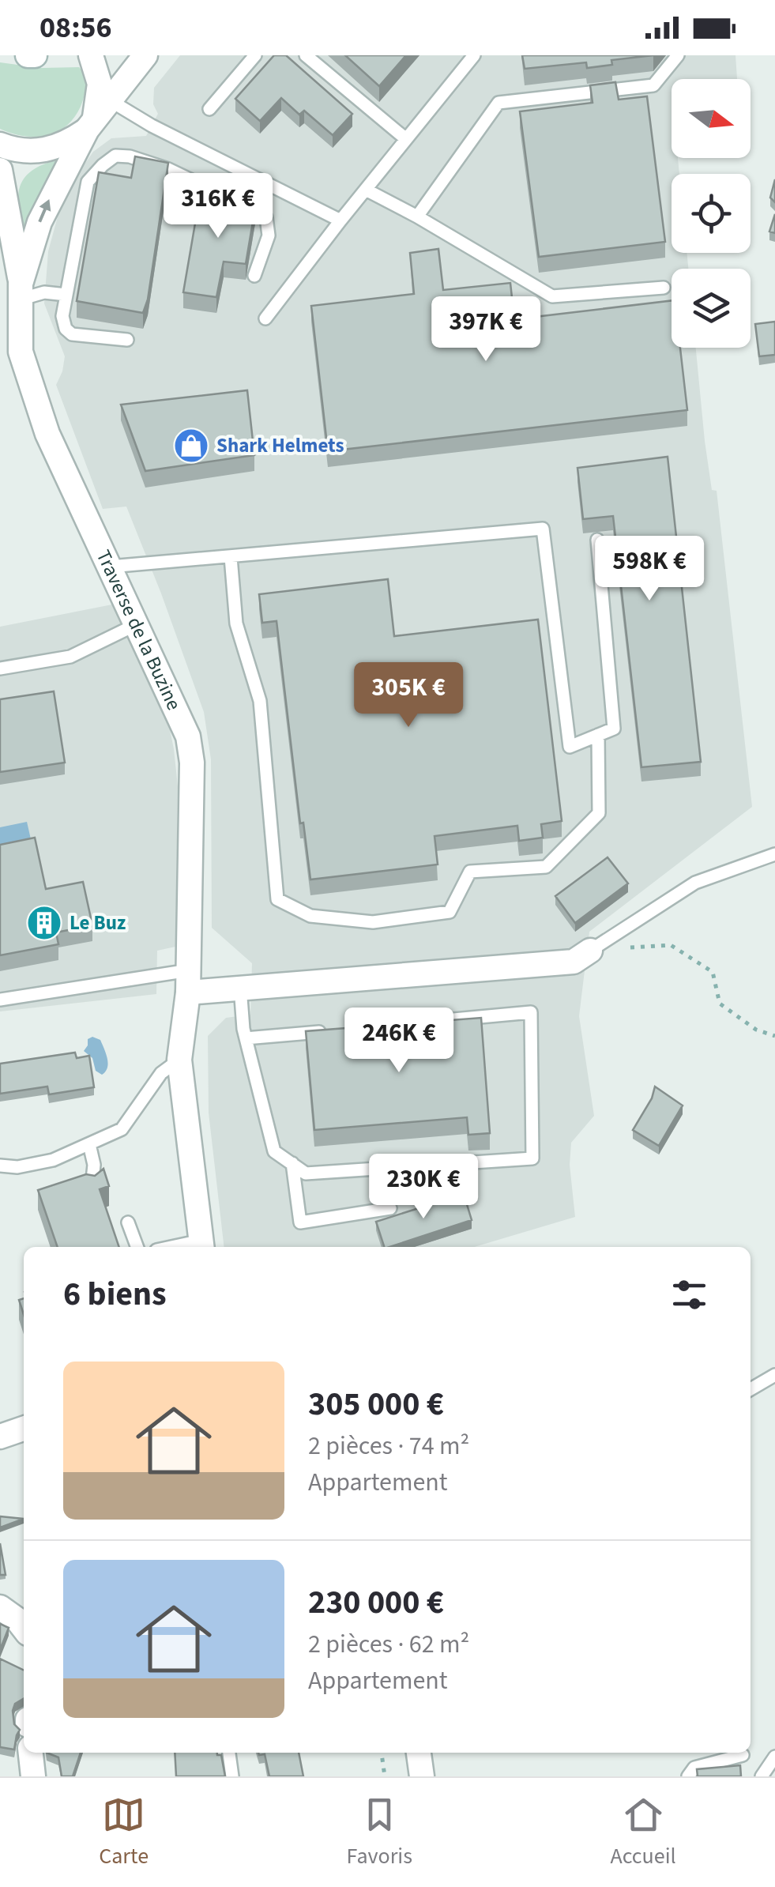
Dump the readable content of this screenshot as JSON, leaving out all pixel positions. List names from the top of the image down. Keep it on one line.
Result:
{"streets":{"street":["Traverse de la Buzine"]},"places":{"shop":["Shark Helmets"],"building":["Le Buz"]},"north":"right","page":{"status":"08:56","price":["316K €","397K €","598K €","305K €","246K €","230K €"],"heading":"6 biens","list":[{"name":"305 000 €","note":"2 pièces · 74 m² · Appartement"},{"name":"230 000 €","note":"2 pièces · 62 m² · Appartement"}],"tabs":["Carte","Favoris","Accueil"]}}
